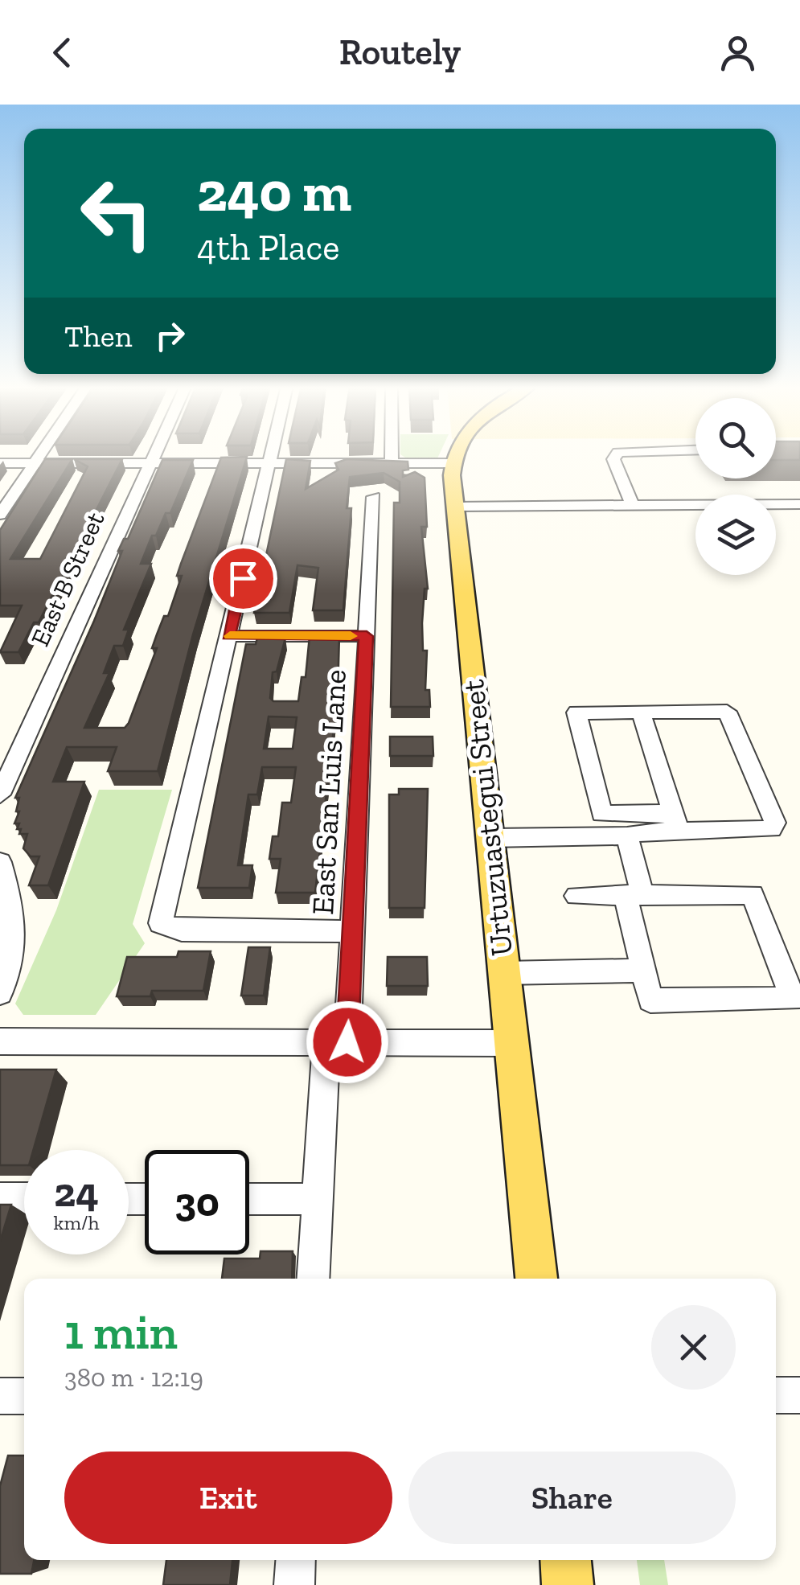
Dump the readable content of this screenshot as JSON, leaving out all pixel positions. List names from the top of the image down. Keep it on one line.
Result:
{"streets":{"main road":["Urtuzuastegui Street"],"street":["East B Street","East San Luis Lane"]},"page":{"header":"Routely","turn":["240 m","4th Place"],"then":"Then","speed":"24 km/h","limit":"30","heading":["1 min","380 m · 12:19"],"buttons":["Exit","Share"]}}
